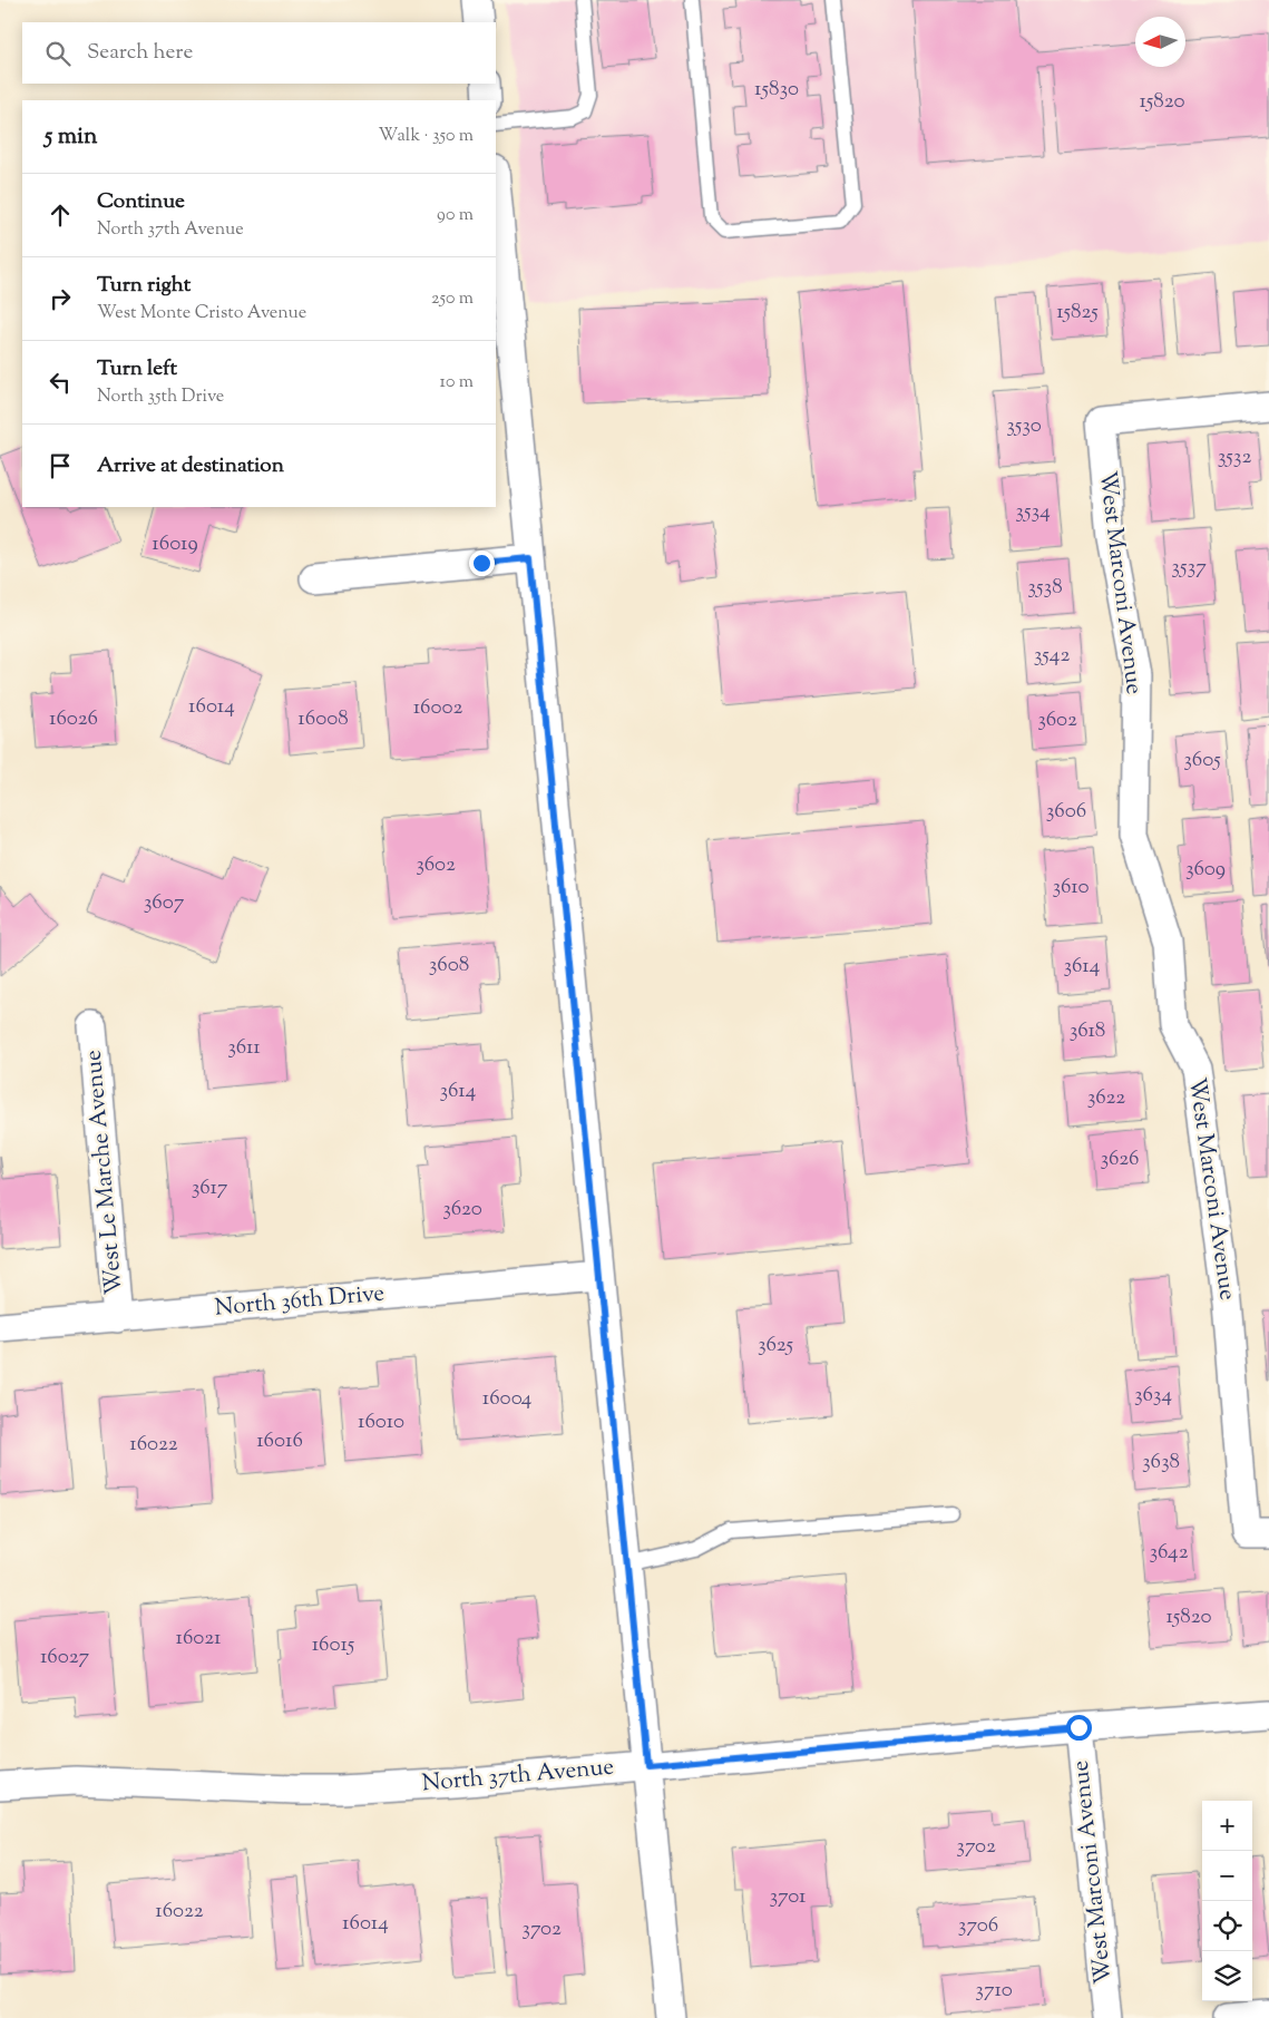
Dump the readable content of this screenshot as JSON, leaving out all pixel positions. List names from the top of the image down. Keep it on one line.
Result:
{"streets":{"street":["West Marconi Avenue","West Le Marche Avenue","North 36th Drive","North 37th Avenue"]},"crossings":[["West Marconi Avenue","North 37th Avenue"],["West Le Marche Avenue","North 36th Drive"]],"house_numbers":["15830","15820","15825","3530","3532","3534","16019","3537","3538","3542","16014","16002","16026","16008","3602","3605","3606","3602","3609","3610","3607","3608","3614","3618","3611","3614","3622","3626","3617","3620","3625","3634","16004","16010","16016","16022","3638","3642","15820","16021","16015","16027","3702","3701","16022","16014","3706","3702","3710"],"north":"left","page":{"search":"Search here","heading":["5 min","Walk · 350 m"],"list":[["Continue","North 37th Avenue","90 m"],["Turn right","West Monte Cristo Avenue","250 m"],["Turn left","North 35th Drive","10 m"],"Arrive at destination"],"map_buttons":["+","−"]}}
